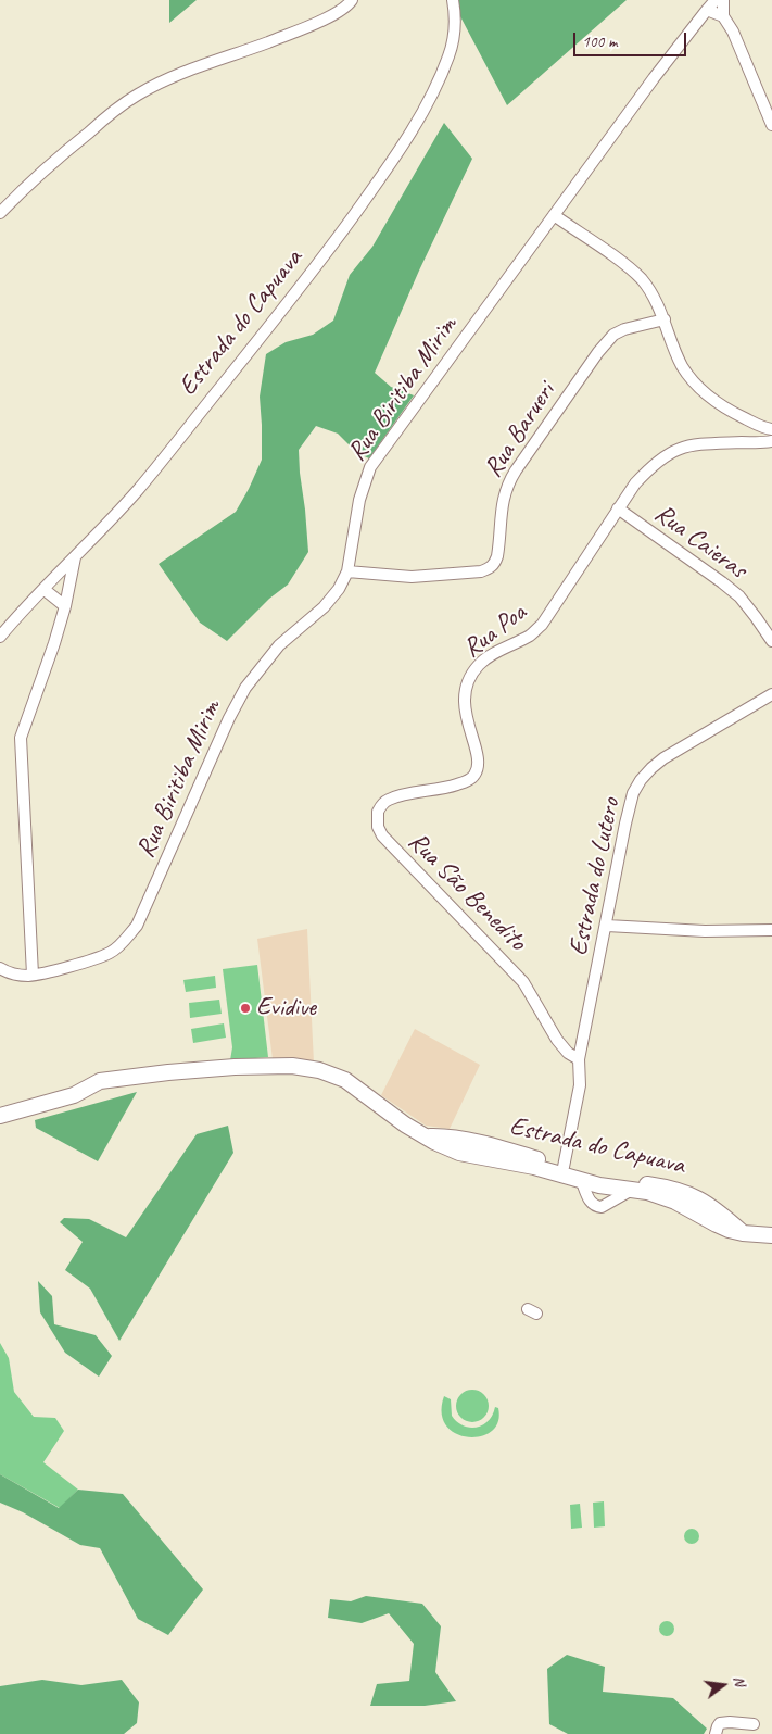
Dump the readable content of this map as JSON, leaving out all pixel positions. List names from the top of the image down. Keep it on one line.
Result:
{"streets":{"main road":["Estrada do Capuava"],"street":["Rua Biritiba Mirim","Rua Barueri","Rua Caieras","Rua Poa","Estrada do Lutero","Rua São Benedito"]},"crossings":[["Estrada do Capuava","Estrada do Lutero"],["Rua Biritiba Mirim","Rua Barueri"],["Rua Caieras","Rua Poa"],["Rua Poa","Rua São Benedito"],["Estrada do Lutero","Rua São Benedito"]],"places":["Evidive"],"scale_bar":"100 m","north":"right"}
